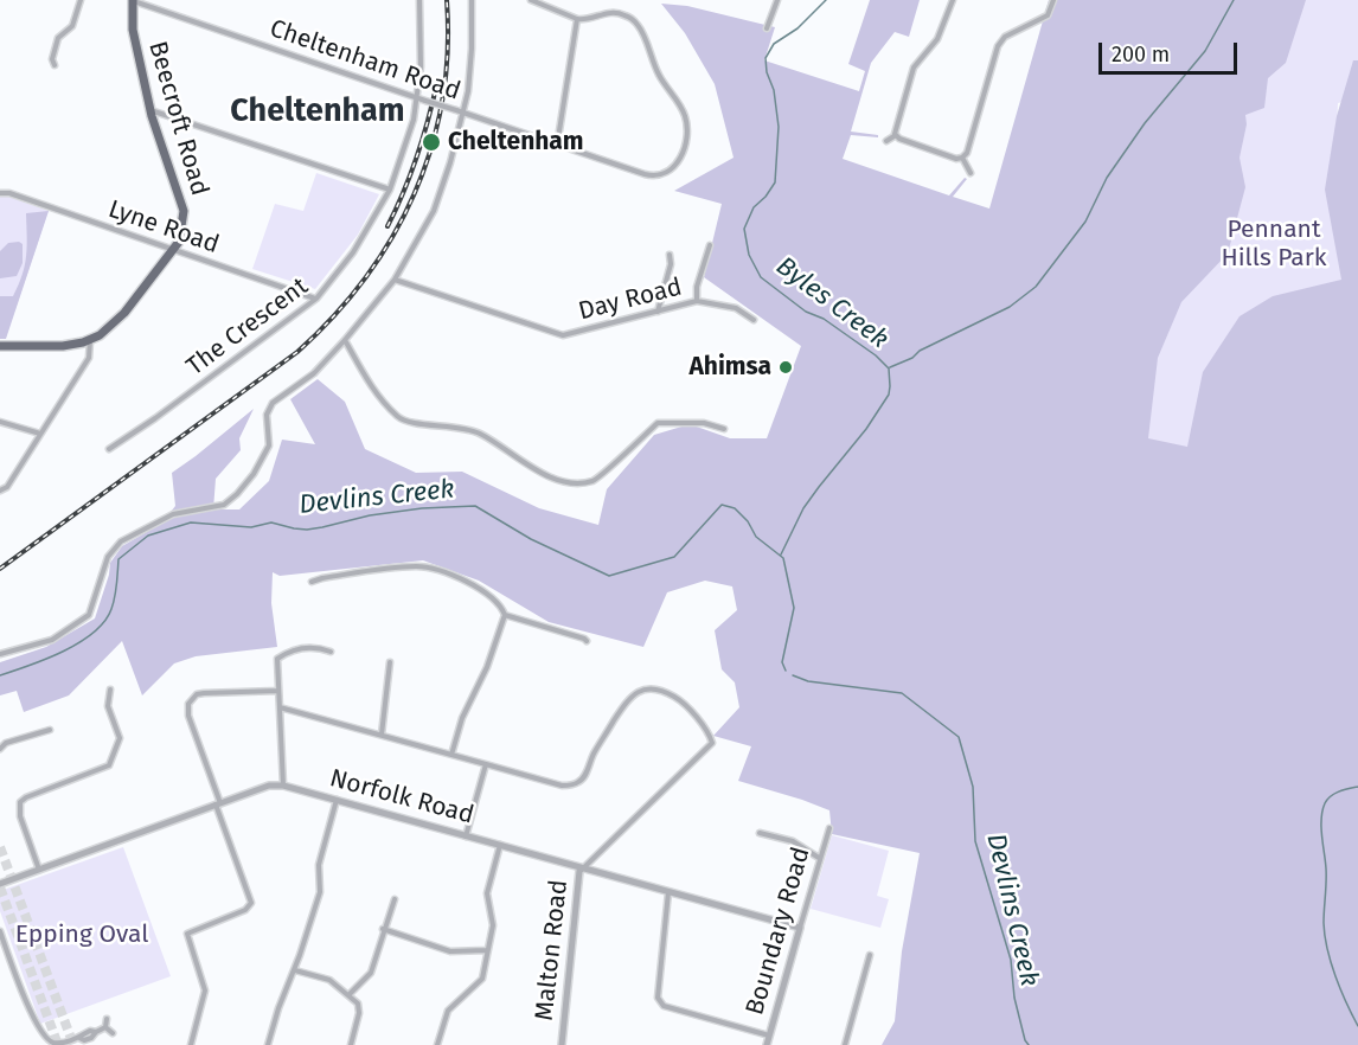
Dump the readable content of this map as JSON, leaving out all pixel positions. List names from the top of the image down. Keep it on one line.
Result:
{"streets":{"main road":["Beecroft Road"],"street":["Cheltenham Road","Lyne Road","Day Road","The Crescent","Norfolk Road","Boundary Road","Malton Road"]},"crossings":[["Cheltenham Road","Beecroft Road"],["Cheltenham Road","The Crescent"],["Beecroft Road","Lyne Road"],["Lyne Road","The Crescent"],["Norfolk Road","Boundary Road"],["Norfolk Road","Malton Road"]],"districts":["Cheltenham"],"water":["Byles Creek","Devlins Creek"],"parks":["Pennant Hills Park","Epping Oval"],"places":["Cheltenham","Ahimsa"],"scale_bar":"200 m"}
